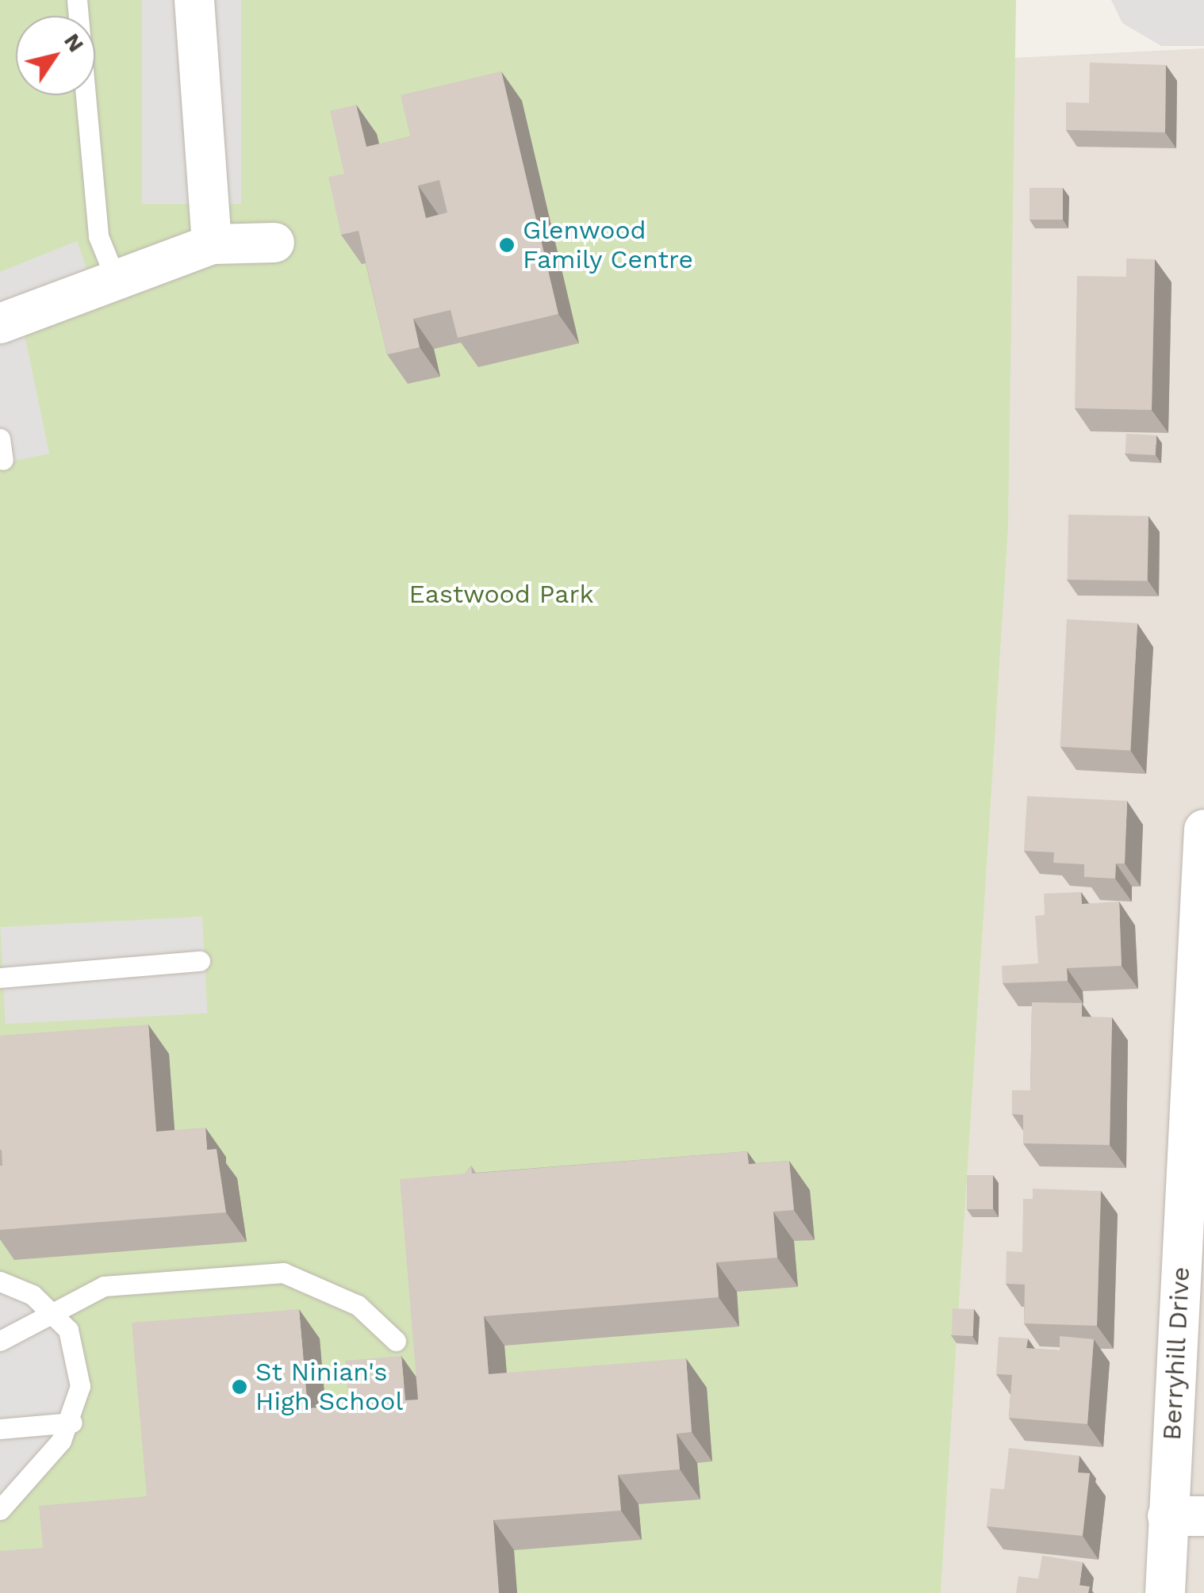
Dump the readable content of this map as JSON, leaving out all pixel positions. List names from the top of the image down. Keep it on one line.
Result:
{"streets":{"street":["Berryhill Drive"]},"parks":["Eastwood Park"],"places":["Glenwood Family Centre","St Ninian's High School"],"north":"top right"}
